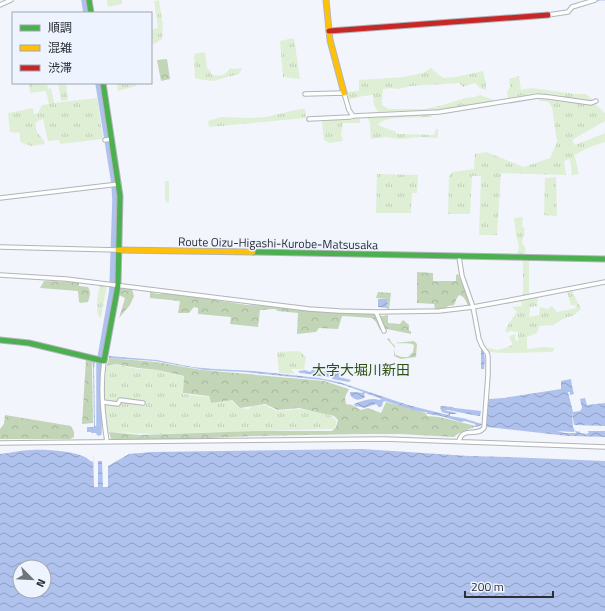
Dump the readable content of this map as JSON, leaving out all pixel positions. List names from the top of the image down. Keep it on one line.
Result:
{"streets":{"main road":["Route Oizu-Higashi-Kurobe-Matsusaka"]},"districts":["大字大堀川新田"],"legend":["順調","混雑","渋滞"],"scale_bar":"200 m","north":"bottom right"}
